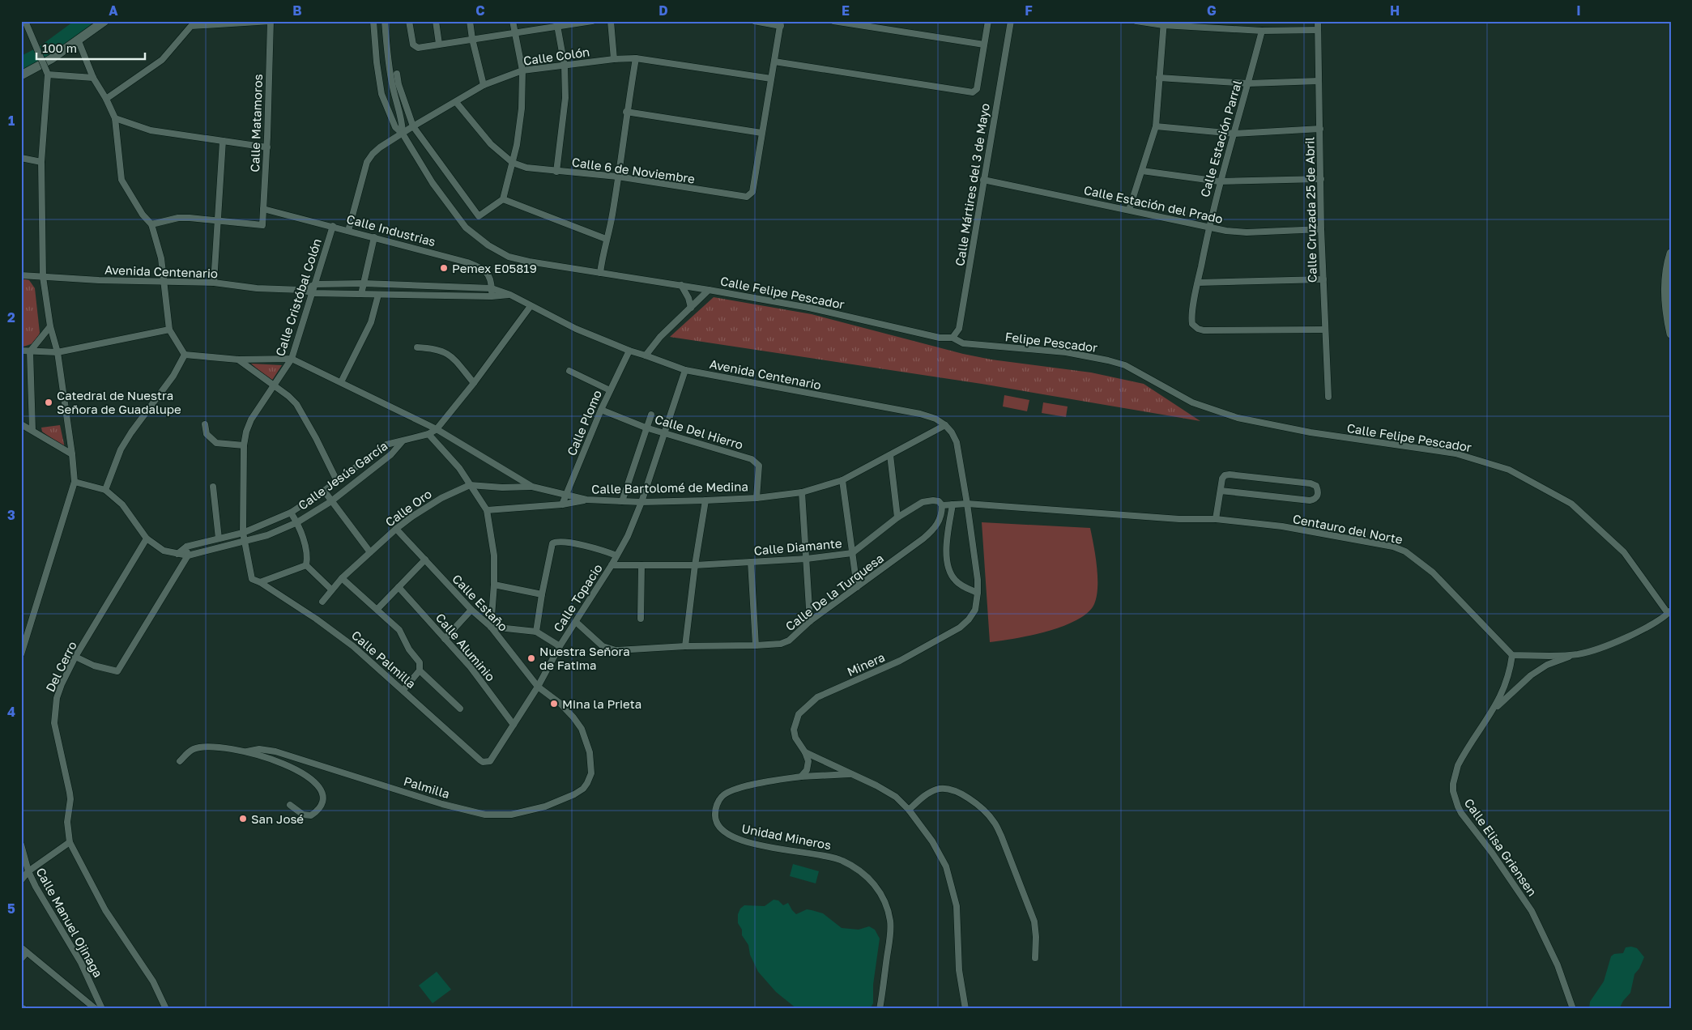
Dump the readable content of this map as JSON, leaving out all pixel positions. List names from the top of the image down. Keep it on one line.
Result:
{"streets":{"street":["Calle Colón","Calle Matamoros","Calle Estación Parral","Calle 6 de Noviembre","Calle Mártires del 3 de Mayo","Calle Estación del Prado","Calle Cruzada 25 de Abril","Calle Industrias","Avenida Centenario","Calle Felipe Pescador","Calle Cristóbal Colón","Felipe Pescador","Calle Plomo","Calle Del Hierro","Calle Jesús García","Calle Bartolomé de Medina","Calle Oro","Centauro del Norte","Calle Diamante","Calle De la Turquesa","Calle Topacio","Calle Estaño","Calle Aluminio","Calle Palmilla","Minera","Del Cerro","Palmilla","Unidad Mineros","Calle Elisa Griensen","Calle Manuel Ojinaga"]},"crossings":[["Calle Colón","Calle Industrias"],["Calle Matamoros","Calle Industrias"],["Calle Estación Parral","Calle Estación del Prado"],["Calle Estación Parral","Calle Cruzada 25 de Abril"],["Calle Mártires del 3 de Mayo","Calle Estación del Prado"],["Calle Mártires del 3 de Mayo","Calle Felipe Pescador"],["Calle Mártires del 3 de Mayo","Felipe Pescador"],["Calle Estación del Prado","Calle Cruzada 25 de Abril"],["Calle Industrias","Avenida Centenario"],["Calle Industrias","Calle Cristóbal Colón"],["Avenida Centenario","Calle Felipe Pescador"],["Avenida Centenario","Calle Cristóbal Colón"],["Avenida Centenario","Calle Plomo"],["Avenida Centenario","Calle Jesús García"],["Avenida Centenario","Calle Bartolomé de Medina"],["Avenida Centenario","Centauro del Norte"],["Avenida Centenario","Calle Diamante"],["Avenida Centenario","Calle Topacio"],["Avenida Centenario","Minera"],["Calle Felipe Pescador","Felipe Pescador"],["Calle Cristóbal Colón","Calle Jesús García"],["Calle Cristóbal Colón","Calle Bartolomé de Medina"],["Calle Plomo","Calle Del Hierro"],["Calle Plomo","Calle Bartolomé de Medina"],["Calle Del Hierro","Calle Bartolomé de Medina"],["Calle Del Hierro","Calle Topacio"],["Calle Jesús García","Calle Bartolomé de Medina"],["Calle Jesús García","Del Cerro"],["Calle Bartolomé de Medina","Calle Oro"],["Calle Bartolomé de Medina","Calle Topacio"],["Calle Oro","Calle Estaño"],["Centauro del Norte","Calle Diamante"],["Centauro del Norte","Calle Elisa Griensen"],["Calle Diamante","Calle De la Turquesa"],["Calle Diamante","Calle Topacio"],["Calle De la Turquesa","Calle Topacio"],["Calle Topacio","Calle Estaño"],["Calle Topacio","Calle Aluminio"],["Calle Topacio","Calle Palmilla"],["Calle Estaño","Palmilla"]],"places":["Pemex E05819","Catedral de Nuestra Señora de Guadalupe","Nuestra Señora de Fatima","Mina la Prieta","San José"],"scale_bar":"100 m","grid":{"columns":["A","B","C","D","E","F","G","H","I"],"rows":["1","2","3","4","5"]}}
